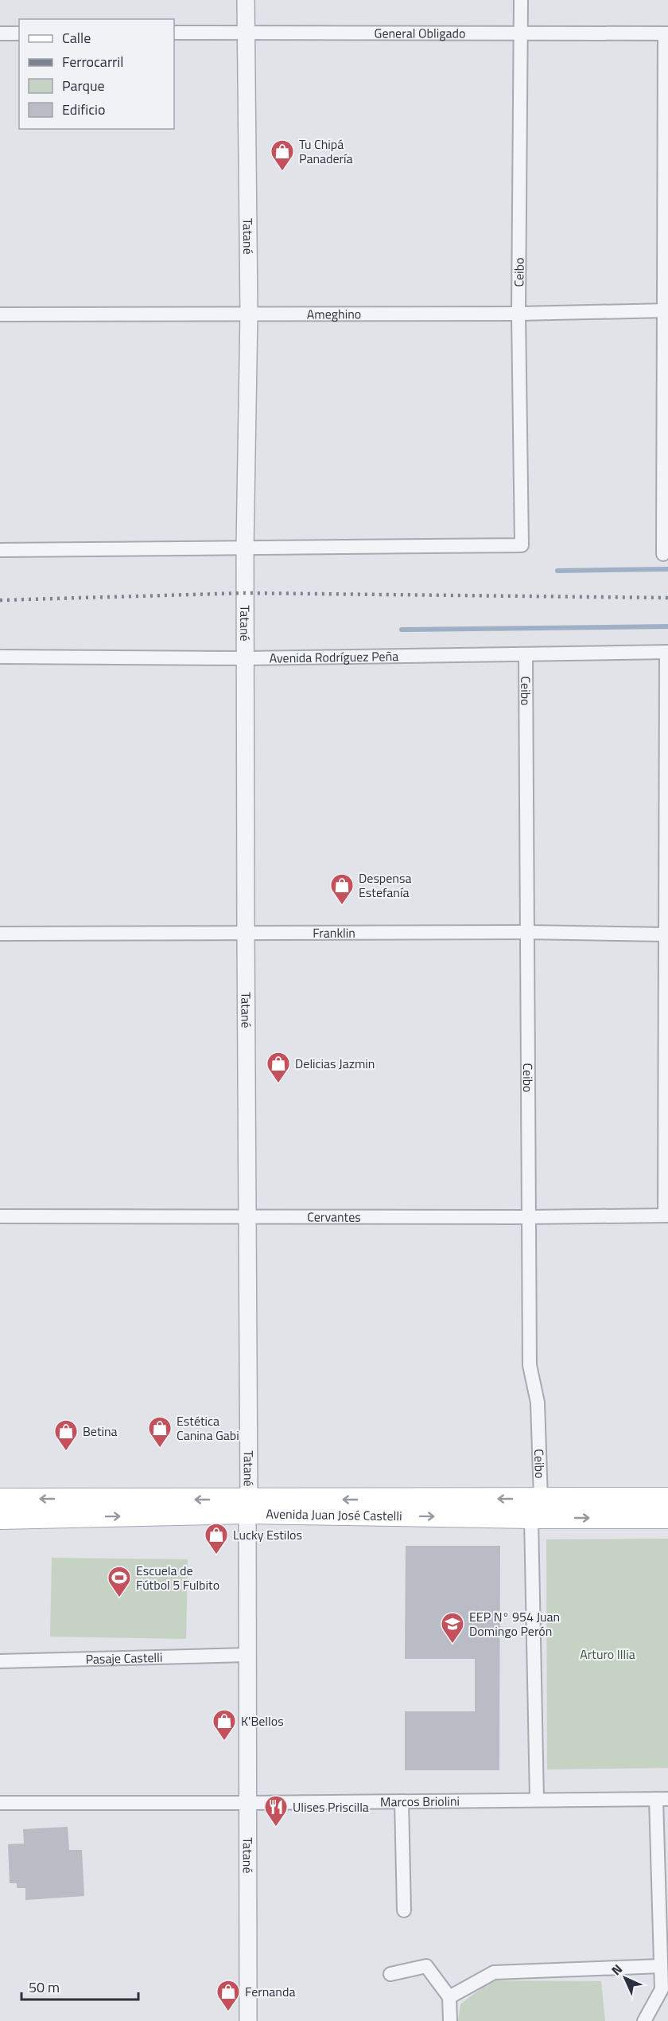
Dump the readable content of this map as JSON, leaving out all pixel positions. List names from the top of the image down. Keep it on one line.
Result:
{"streets":{"main road":["Avenida Juan José Castelli"],"street":["General Obligado","Tatané","Ceibo","Ameghino","Avenida Rodríguez Peña","Franklin","Cervantes","Pasaje Castelli","Marcos Briolini"]},"crossings":[["General Obligado","Tatané"],["General Obligado","Ceibo"],["Tatané","Ceibo"],["Tatané","Ameghino"],["Tatané","Avenida Rodríguez Peña"],["Tatané","Franklin"],["Tatané","Cervantes"],["Tatané","Avenida Juan José Castelli"],["Tatané","Pasaje Castelli"],["Tatané","Marcos Briolini"],["Ceibo","Ameghino"],["Ceibo","Avenida Rodríguez Peña"],["Ceibo","Franklin"],["Ceibo","Cervantes"],["Ceibo","Avenida Juan José Castelli"]],"parks":["Arturo Illia"],"places":{"shop":["Tu Chipá Panadería","Despensa Estefanía","Delicias Jazmin","Estética Canina Gabi","Betina","Lucky Estilos","K'Bellos","Fernanda"],"sports":["Escuela de Fútbol 5 Fulbito"],"school or university":["EEP N° 954 Juan Domingo Perón"],"restaurant":["Ulises Priscilla"]},"legend":["Calle","Ferrocarril","Parque","Edificio"],"scale_bar":"50 m","north":"top left"}
